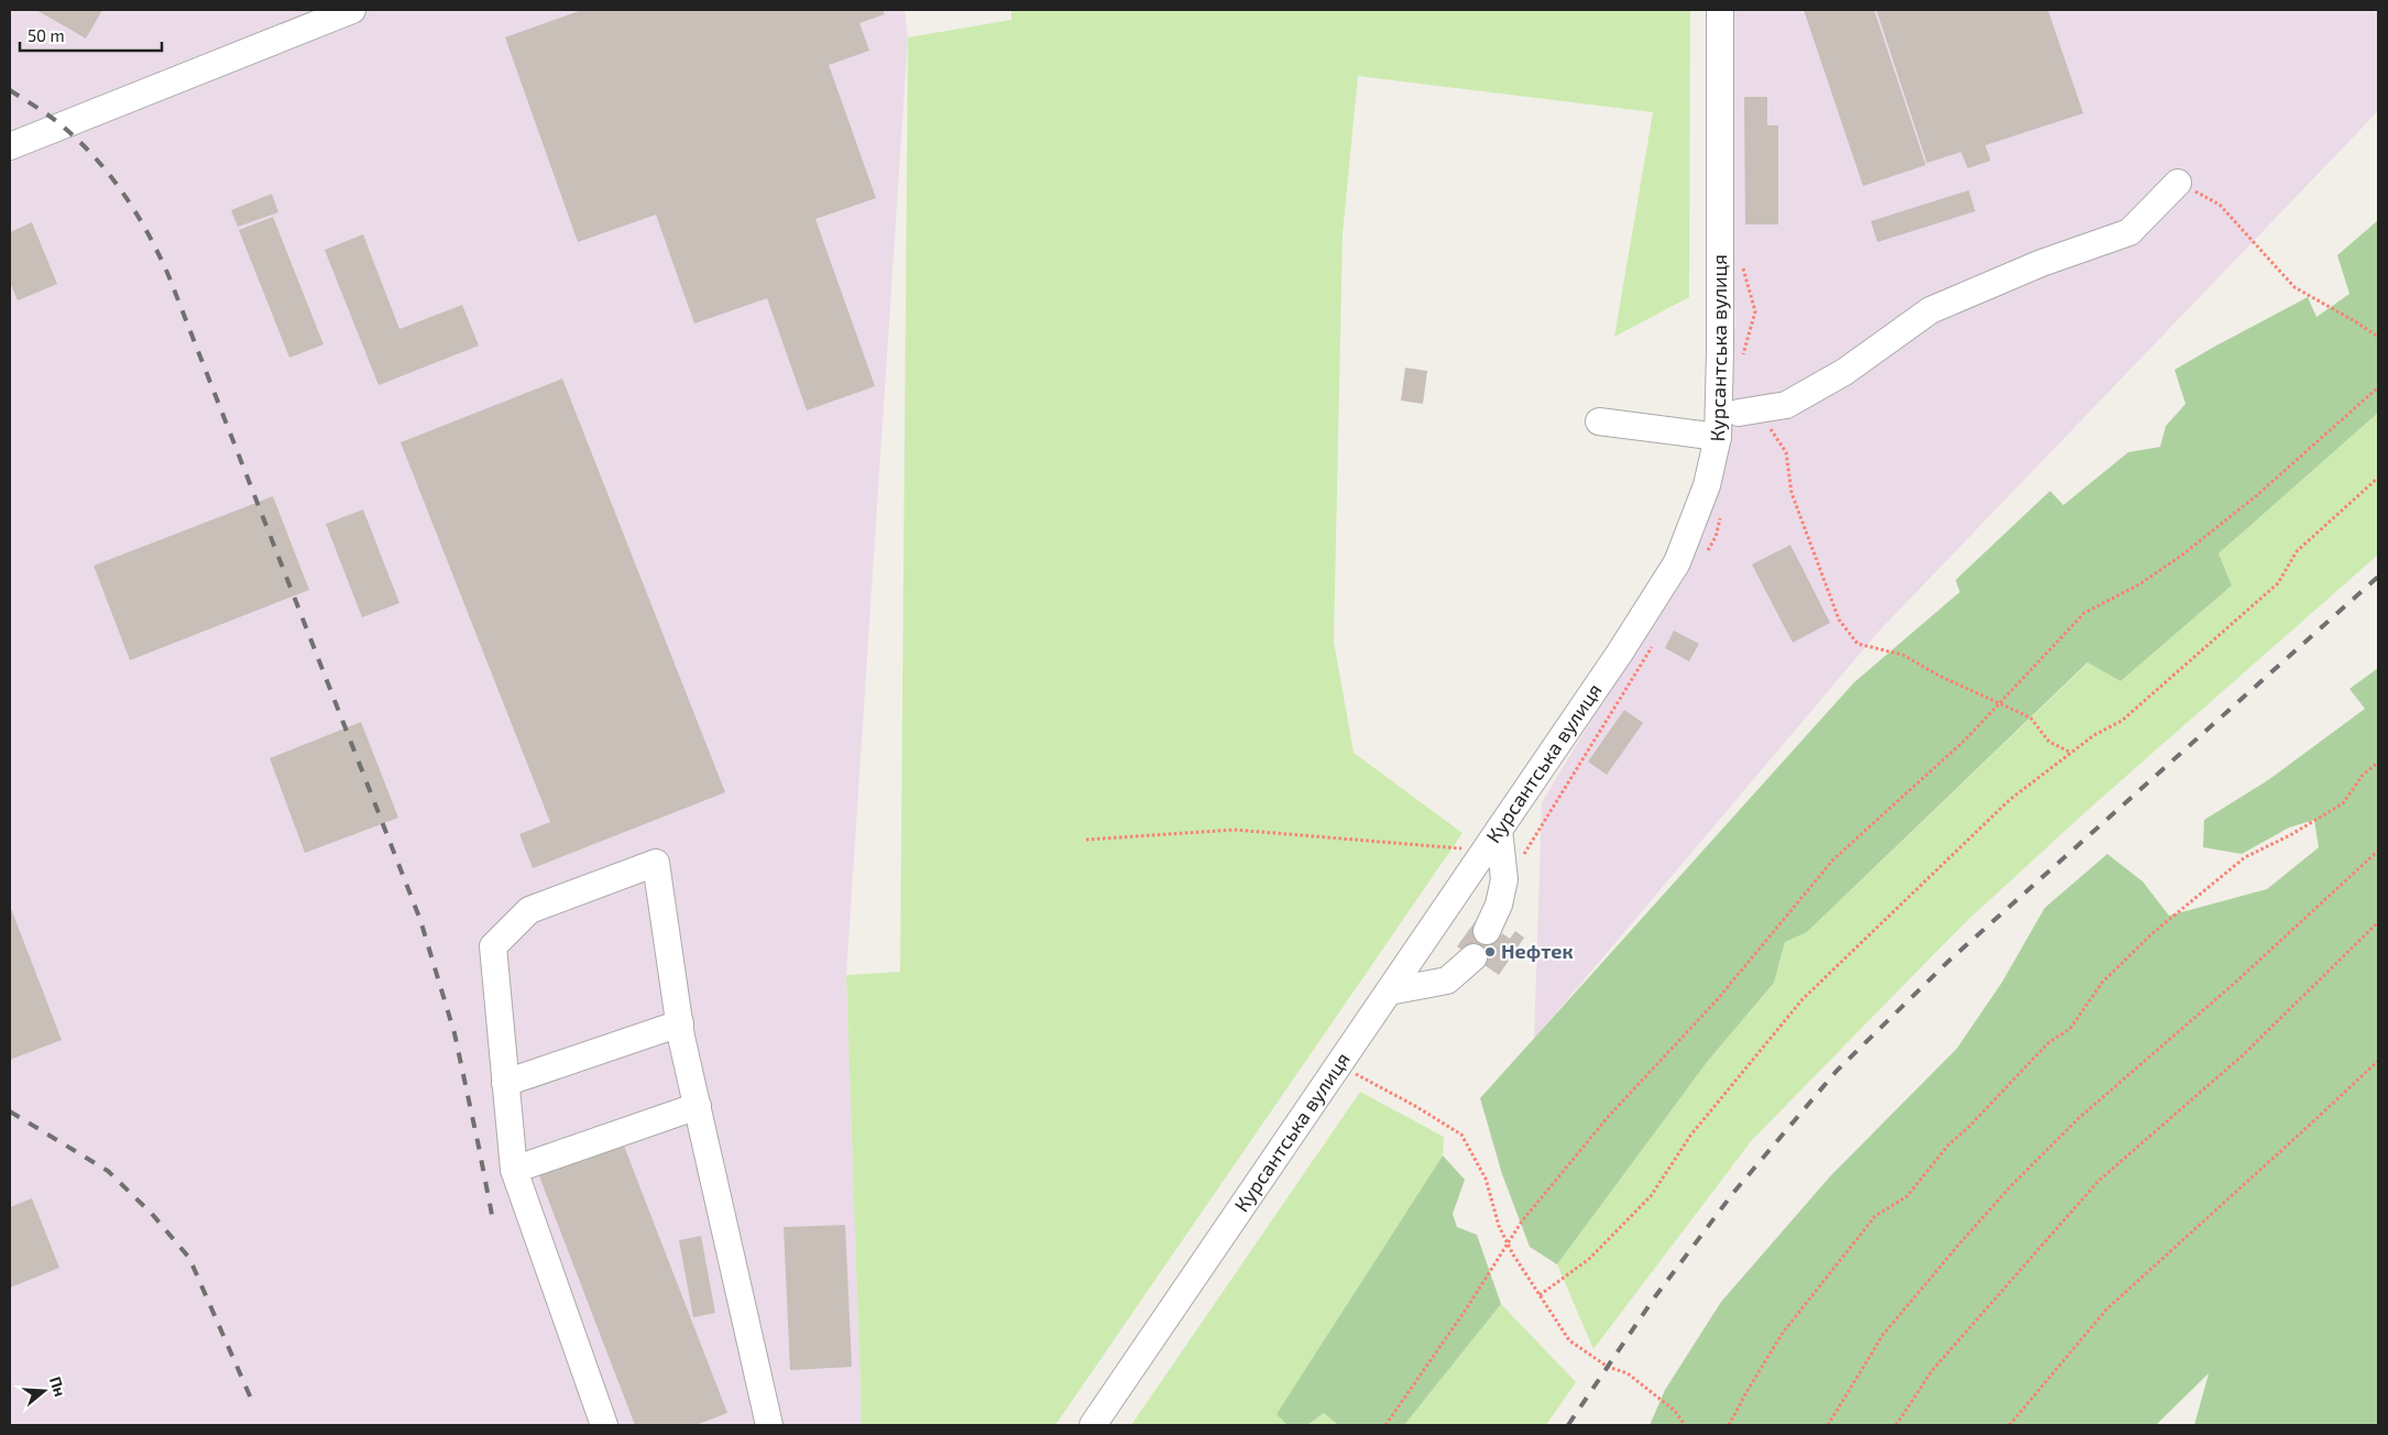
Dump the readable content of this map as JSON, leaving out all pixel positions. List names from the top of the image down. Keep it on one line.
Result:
{"streets":{"street":["Курсантська вулиця"]},"places":["Нефтек"],"scale_bar":"50 m","north":"right"}
